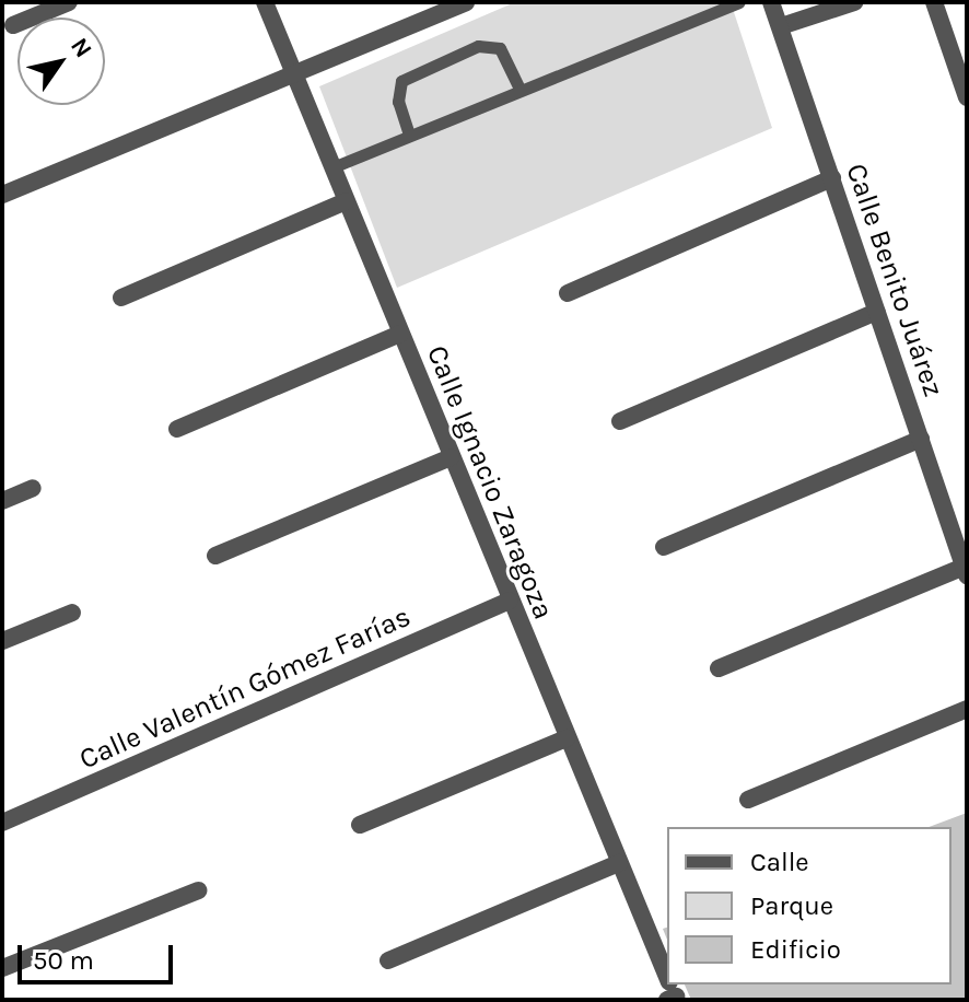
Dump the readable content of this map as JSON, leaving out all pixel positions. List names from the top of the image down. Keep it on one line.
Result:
{"streets":{"street":["Calle Benito Juárez","Calle Ignacio Zaragoza","Calle Valentín Gómez Farías"]},"crossings":[["Calle Ignacio Zaragoza","Calle Valentín Gómez Farías"]],"legend":["Calle","Parque","Edificio"],"scale_bar":"50 m","north":"top right"}
